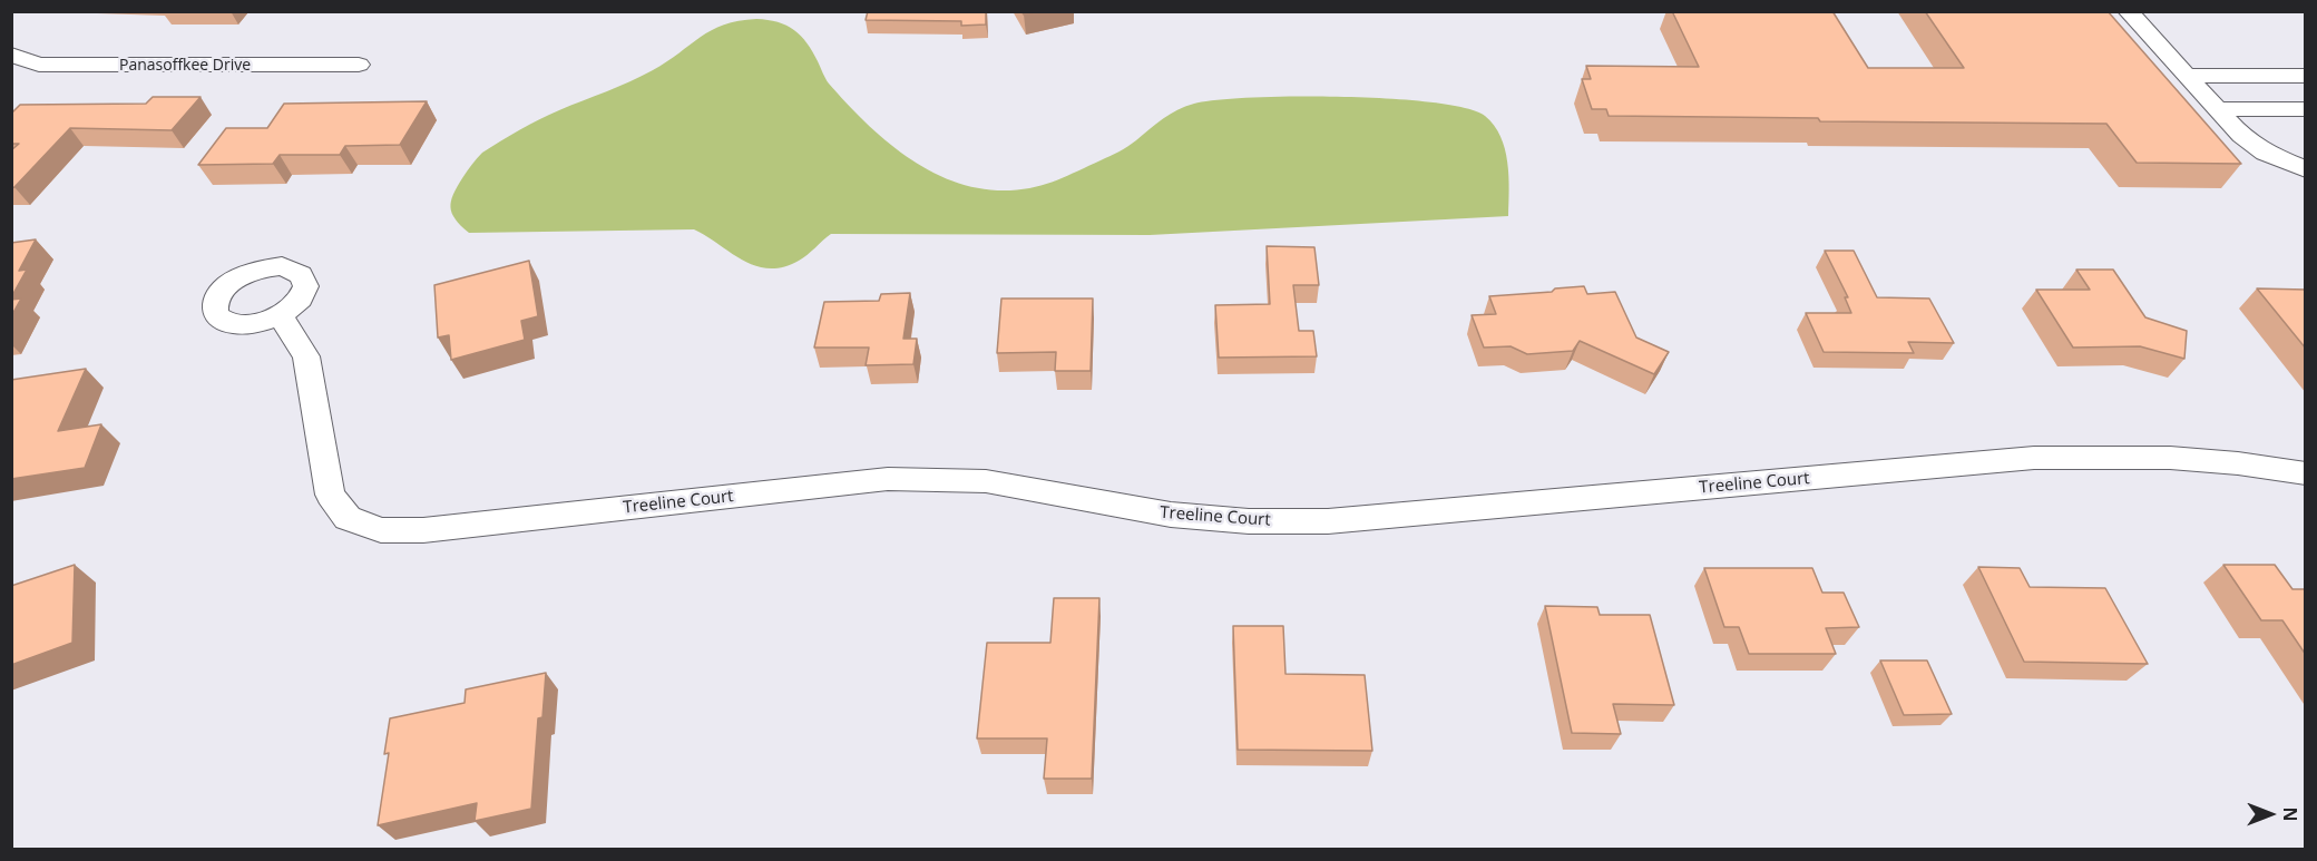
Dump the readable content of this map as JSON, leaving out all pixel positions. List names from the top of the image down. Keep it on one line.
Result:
{"streets":{"street":["Panasoffkee Drive","Treeline Court"]},"north":"right"}
